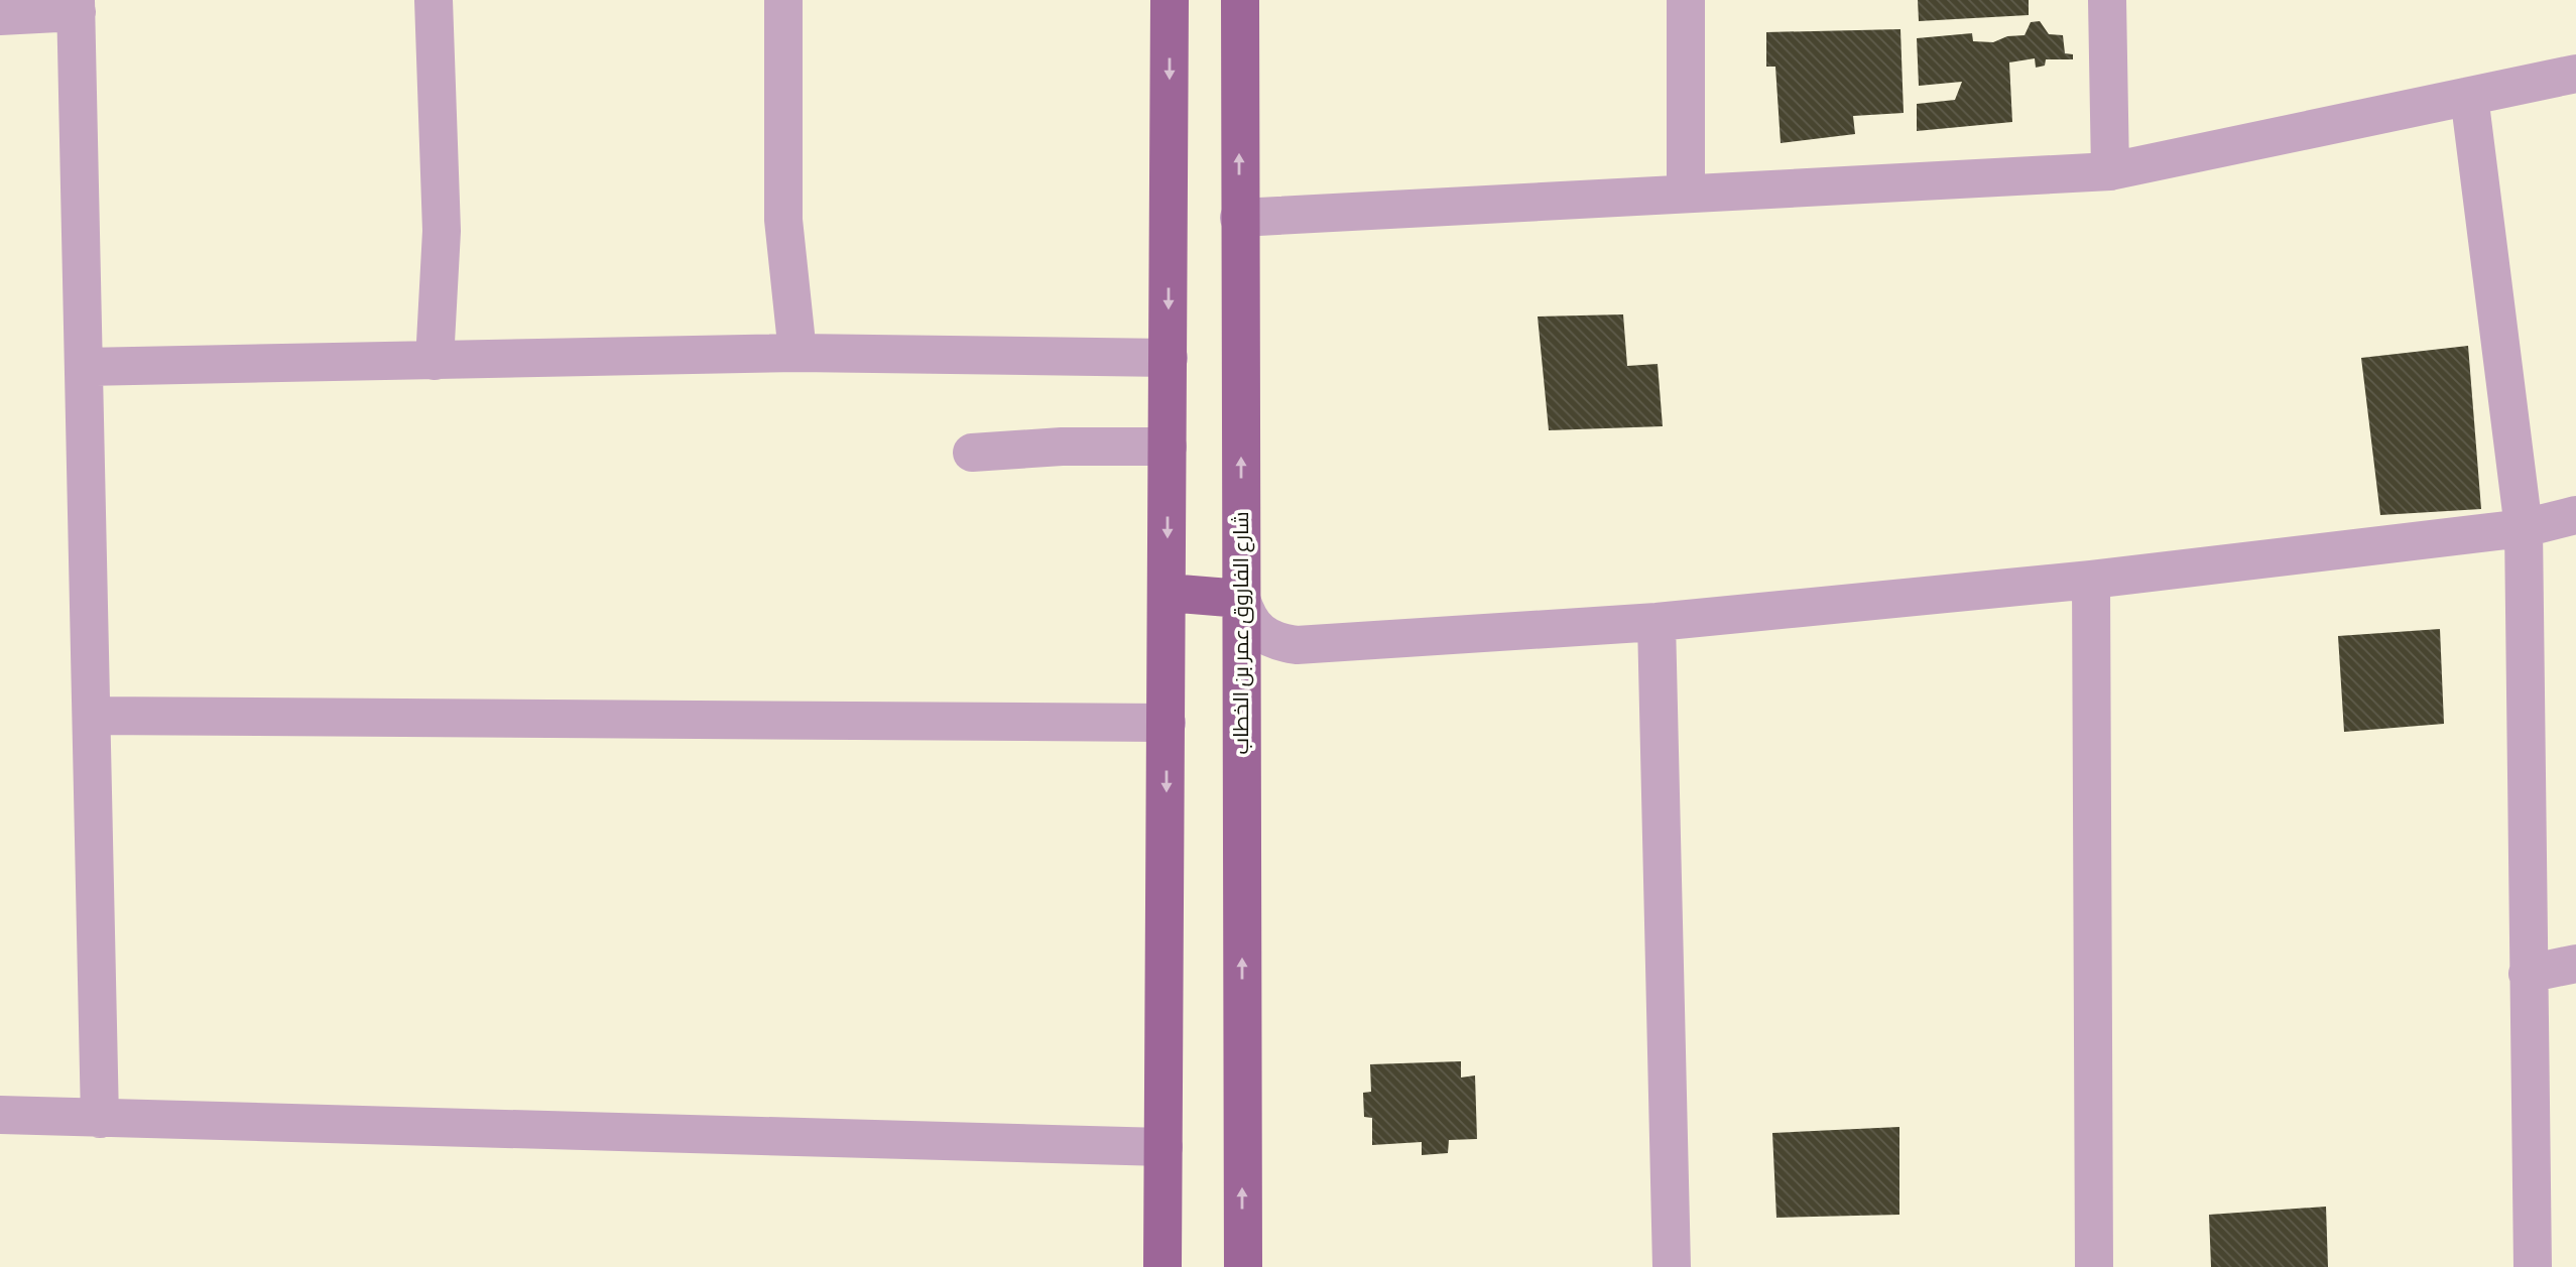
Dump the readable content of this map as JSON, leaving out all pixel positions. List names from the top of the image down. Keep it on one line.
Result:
{"streets":{"main road":["شارع الفاروق عمر بن الخطاب"]}}
